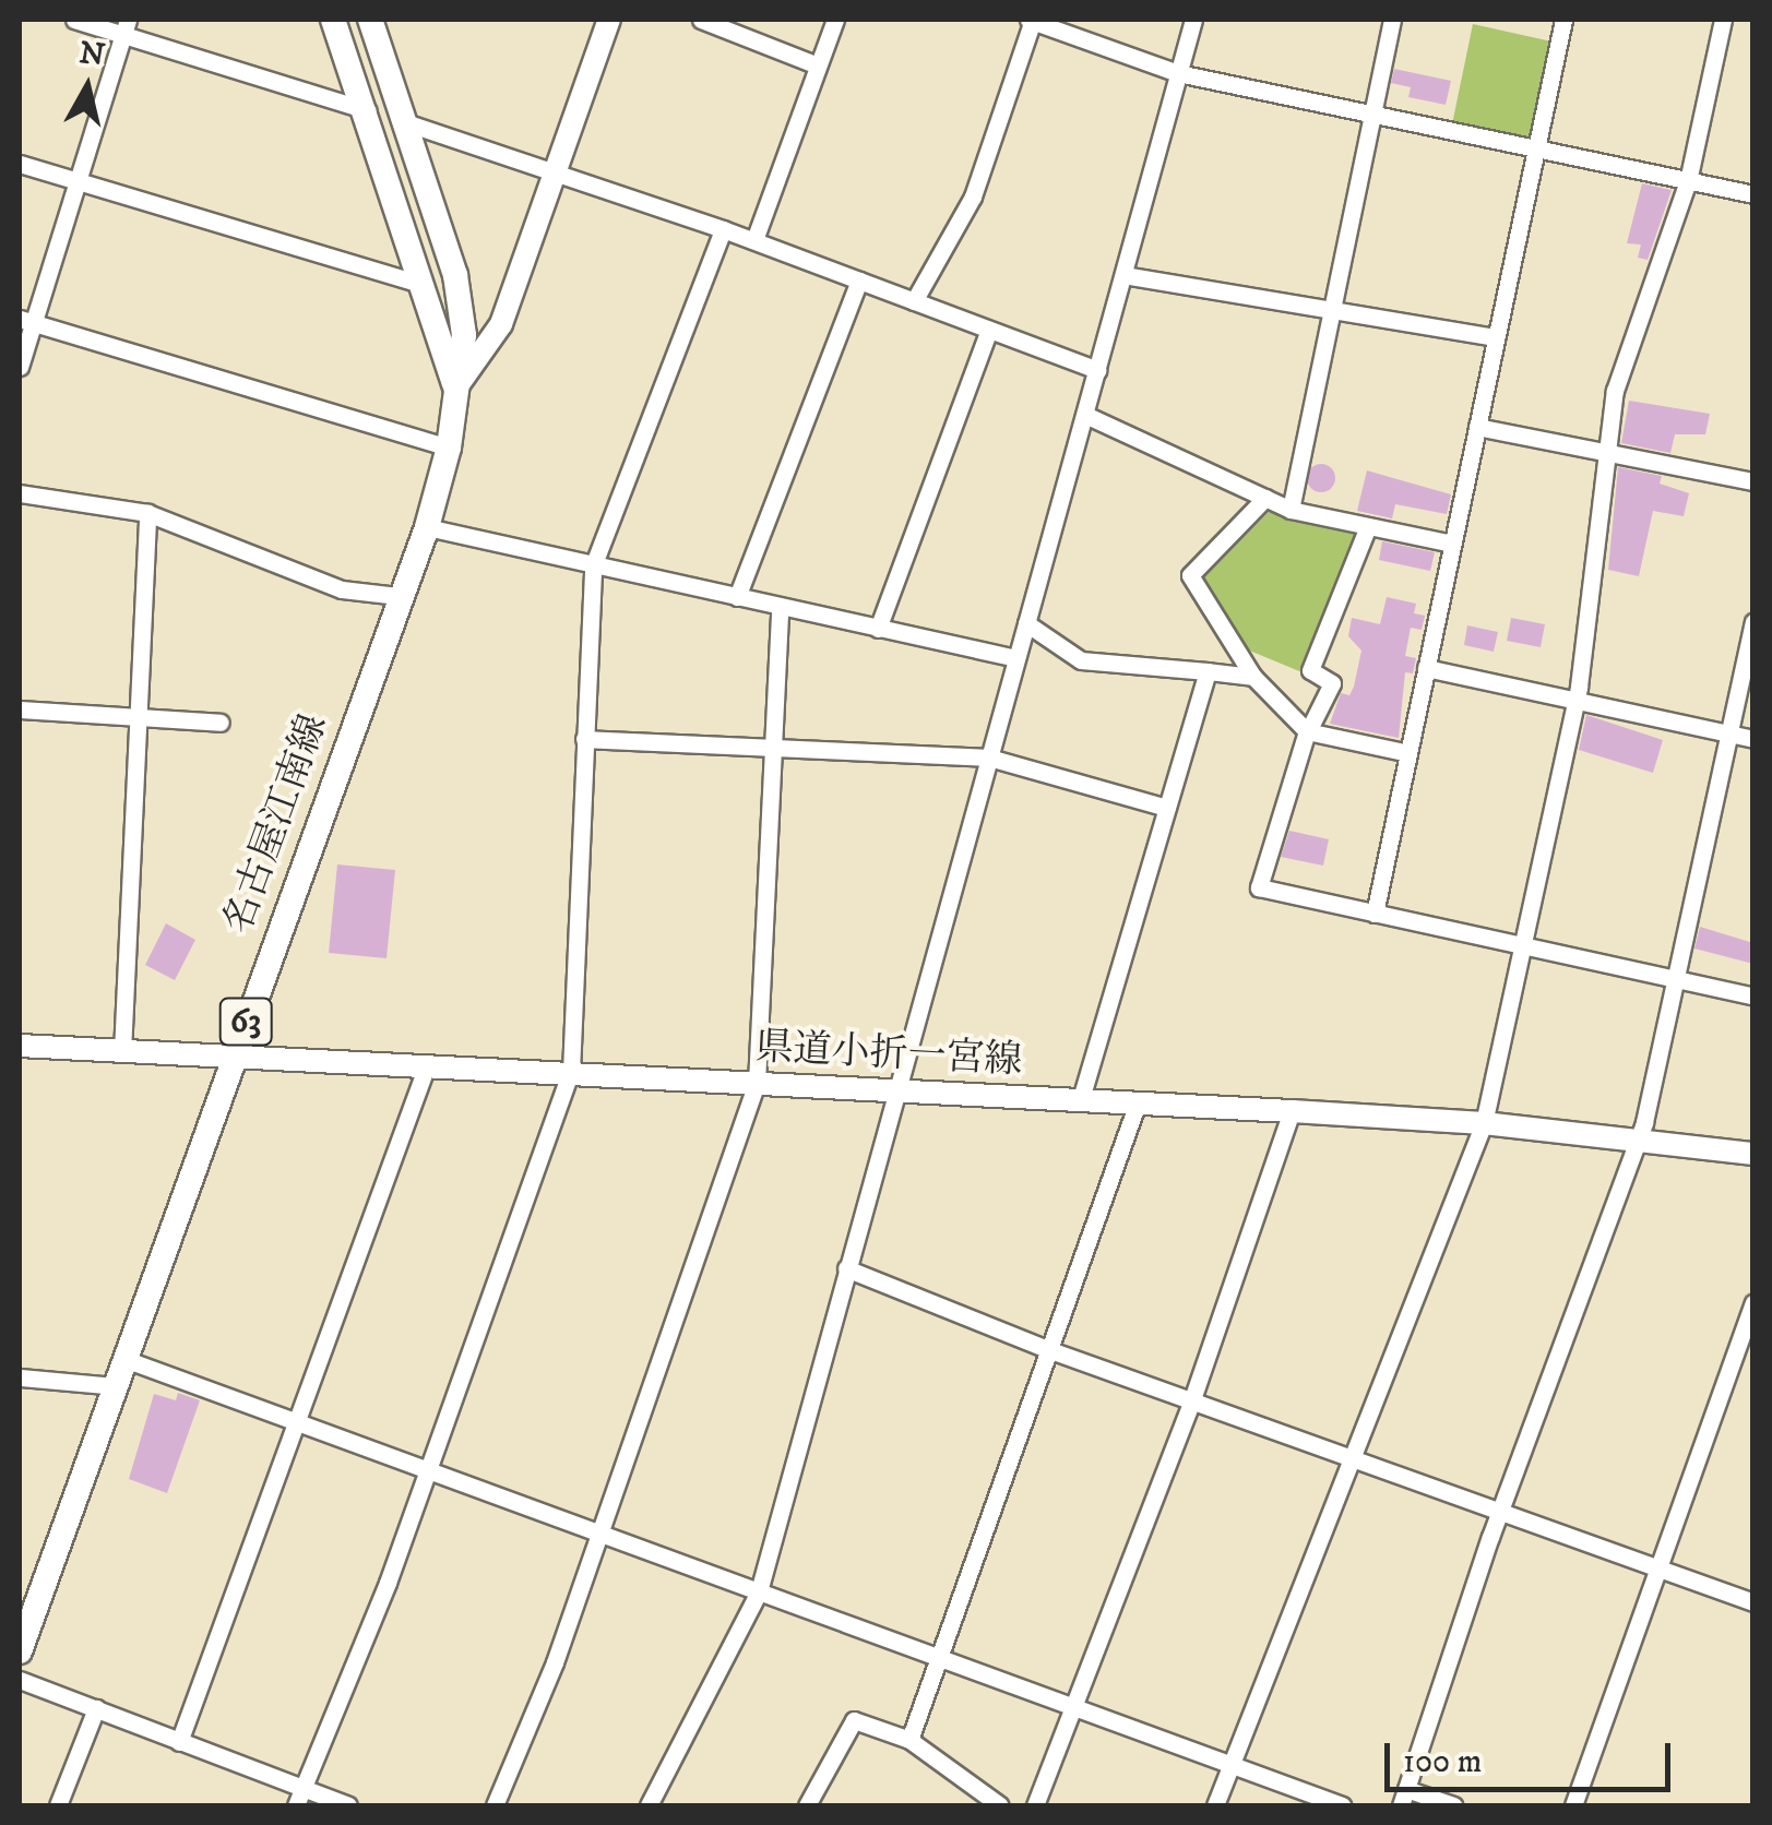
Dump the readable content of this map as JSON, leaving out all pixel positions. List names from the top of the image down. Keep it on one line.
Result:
{"streets":{"main road":["名古屋江南線","63","県道小折一宮線"]},"crossings":[["名古屋江南線","県道小折一宮線"]],"scale_bar":"100 m","north":"top"}
